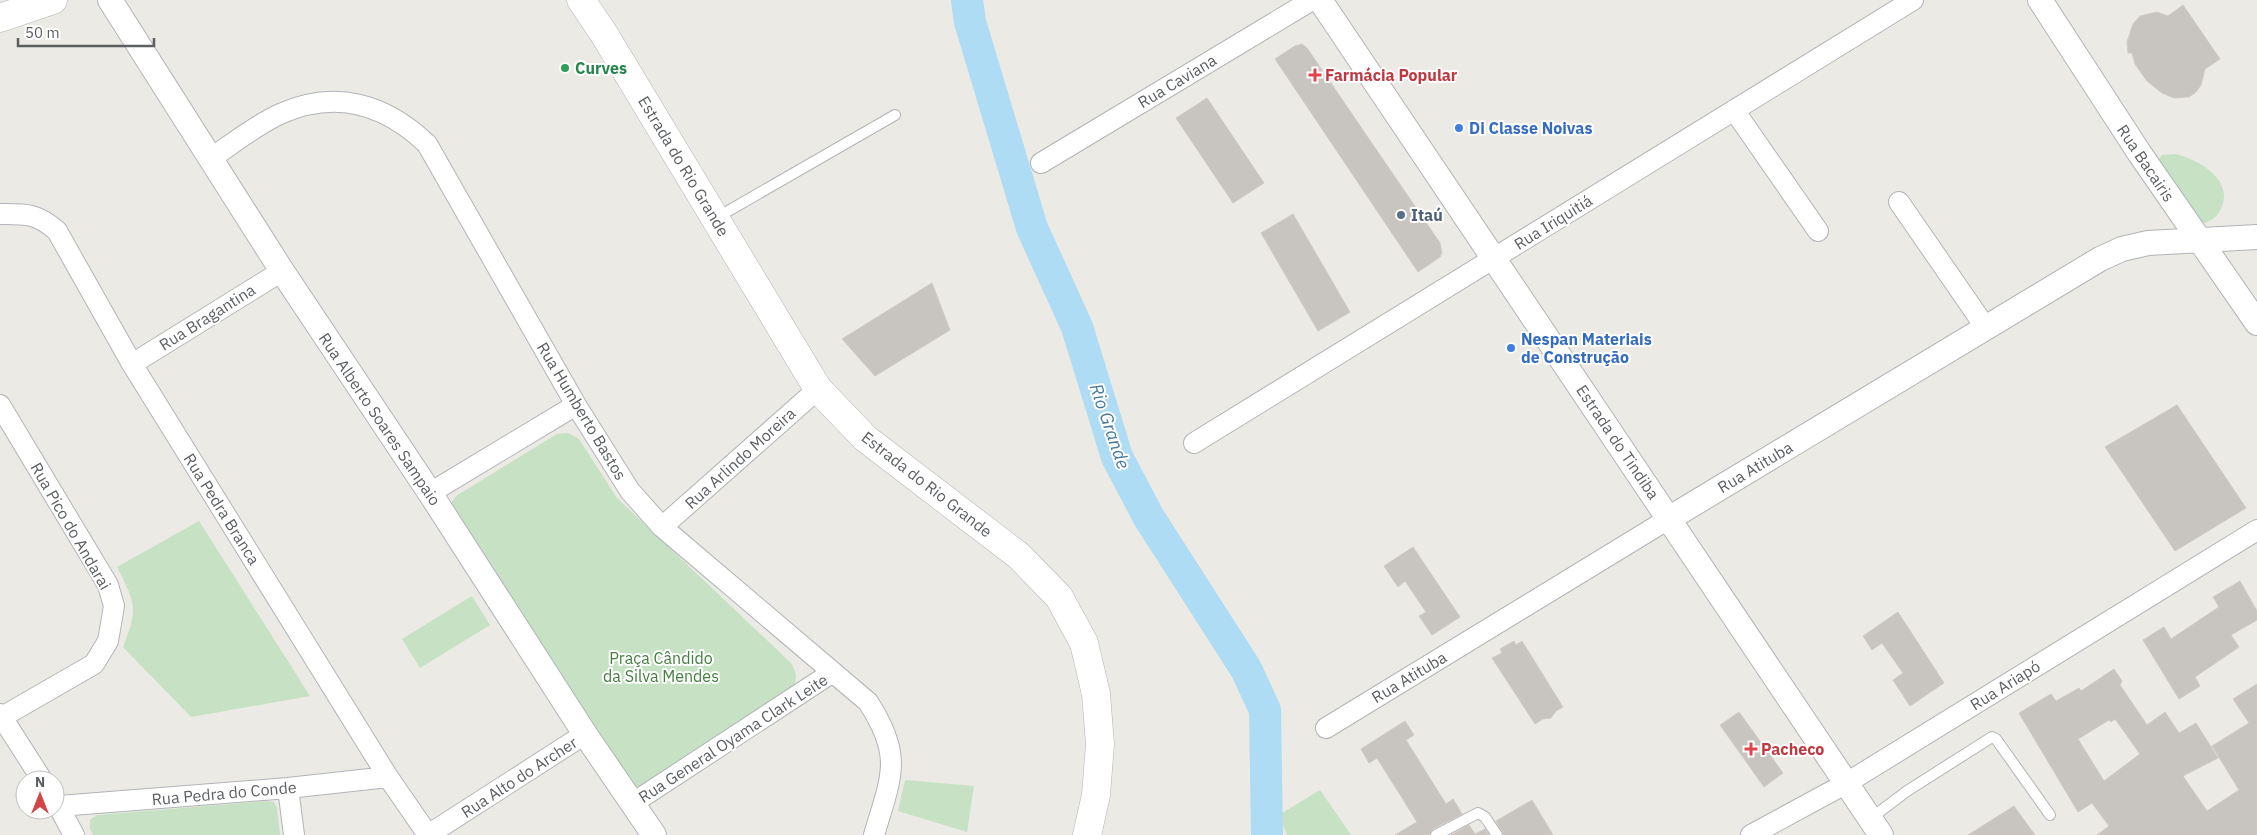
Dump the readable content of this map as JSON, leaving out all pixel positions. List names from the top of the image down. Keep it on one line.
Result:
{"streets":{"main road":["Estrada do Rio Grande"],"street":["Rua Caviana","Rua Bacairis","Rua Iriquitiá","Rua Bragantina","Rua Humberto Bastos","Rua Alberto Soares Sampaio","Estrada do Tindiba","Rua Arlindo Moreira","Rua Atituba","Rua Pedra Branca","Rua Pico do Andarai","Rua Ariapó","Rua General Oyama Clark Leite","Rua Alto do Archer","Rua Pedra do Conde"]},"crossings":[["Rua Bacairis","Rua Atituba"],["Estrada do Rio Grande","Rua Arlindo Moreira"],["Rua Iriquitiá","Estrada do Tindiba"],["Rua Bragantina","Rua Alberto Soares Sampaio"],["Rua Bragantina","Rua Pedra Branca"],["Rua Humberto Bastos","Rua Alberto Soares Sampaio"],["Rua Humberto Bastos","Rua Arlindo Moreira"],["Rua Humberto Bastos","Rua General Oyama Clark Leite"],["Rua Alberto Soares Sampaio","Rua General Oyama Clark Leite"],["Rua Alberto Soares Sampaio","Rua Alto do Archer"],["Estrada do Tindiba","Rua Atituba"],["Estrada do Tindiba","Rua Ariapó"],["Rua Pedra Branca","Rua Alto do Archer"],["Rua Pedra Branca","Rua Pedra do Conde"]],"water":["Rio Grande"],"parks":["Praça Cândido da Silva Mendes"],"places":{"other":["Curves","Di Classe Noivas","Itaú","Nespan Materiais de Construção"],"health":["Farmácia Popular","Pacheco"]},"scale_bar":"50 m","north":"top"}
